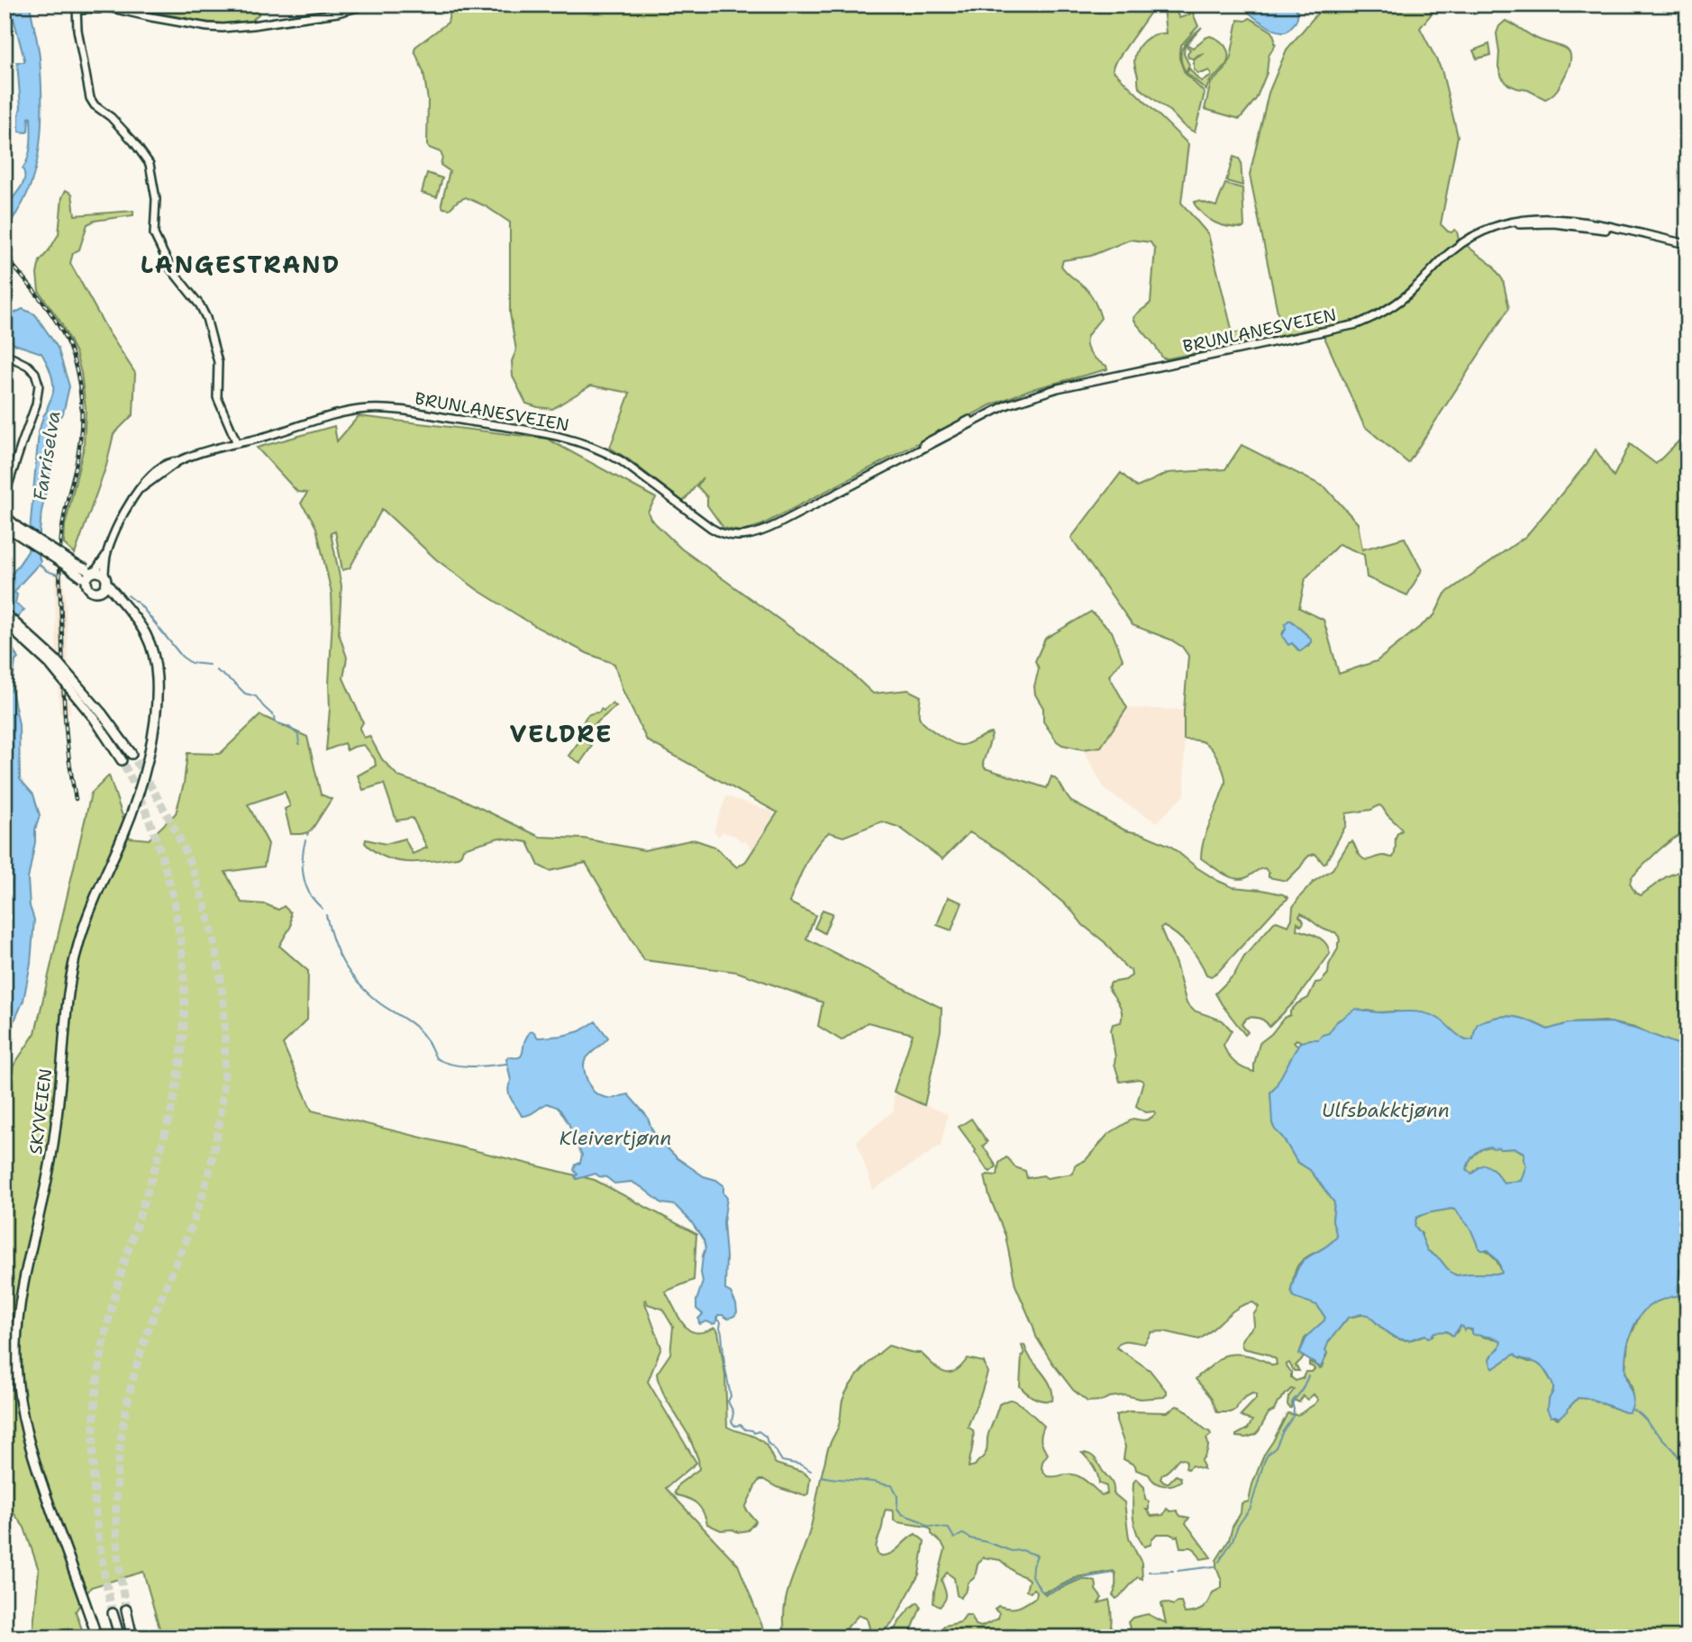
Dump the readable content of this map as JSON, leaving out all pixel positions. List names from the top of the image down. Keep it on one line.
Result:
{"streets":{"highway":["SKYVEIEN"],"main road":["BRUNLANESVEIEN"]},"crossings":[["BRUNLANESVEIEN","SKYVEIEN"]],"districts":["LANGESTRAND","VELDRE"],"water":["Farriselva","Ulfsbakktjønn","Kleivertjønn"]}
